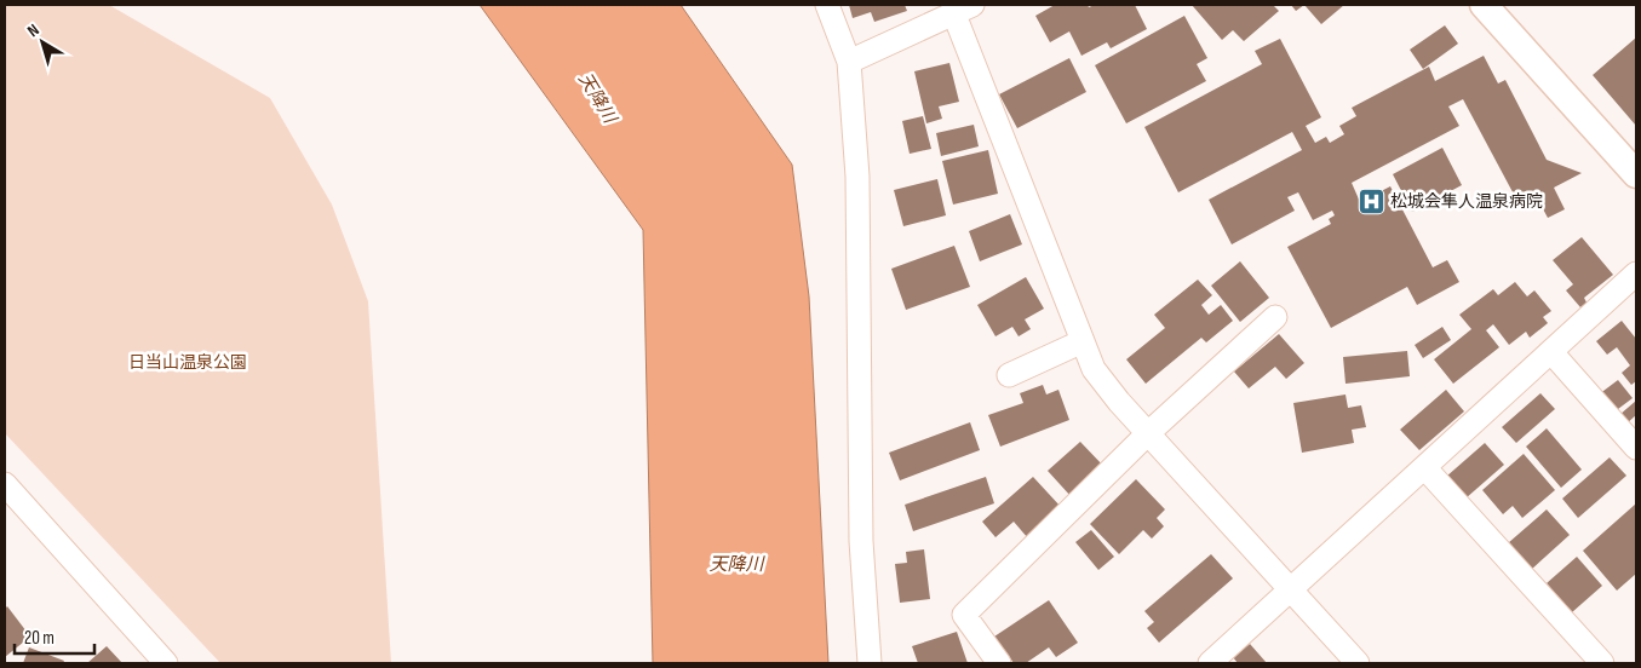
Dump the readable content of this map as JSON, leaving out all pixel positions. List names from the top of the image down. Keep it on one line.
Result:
{"water":["天降川"],"parks":["日当山温泉公園"],"places":{"hospital":["松城会隼人温泉病院"]},"scale_bar":"20 m","north":"top left"}
